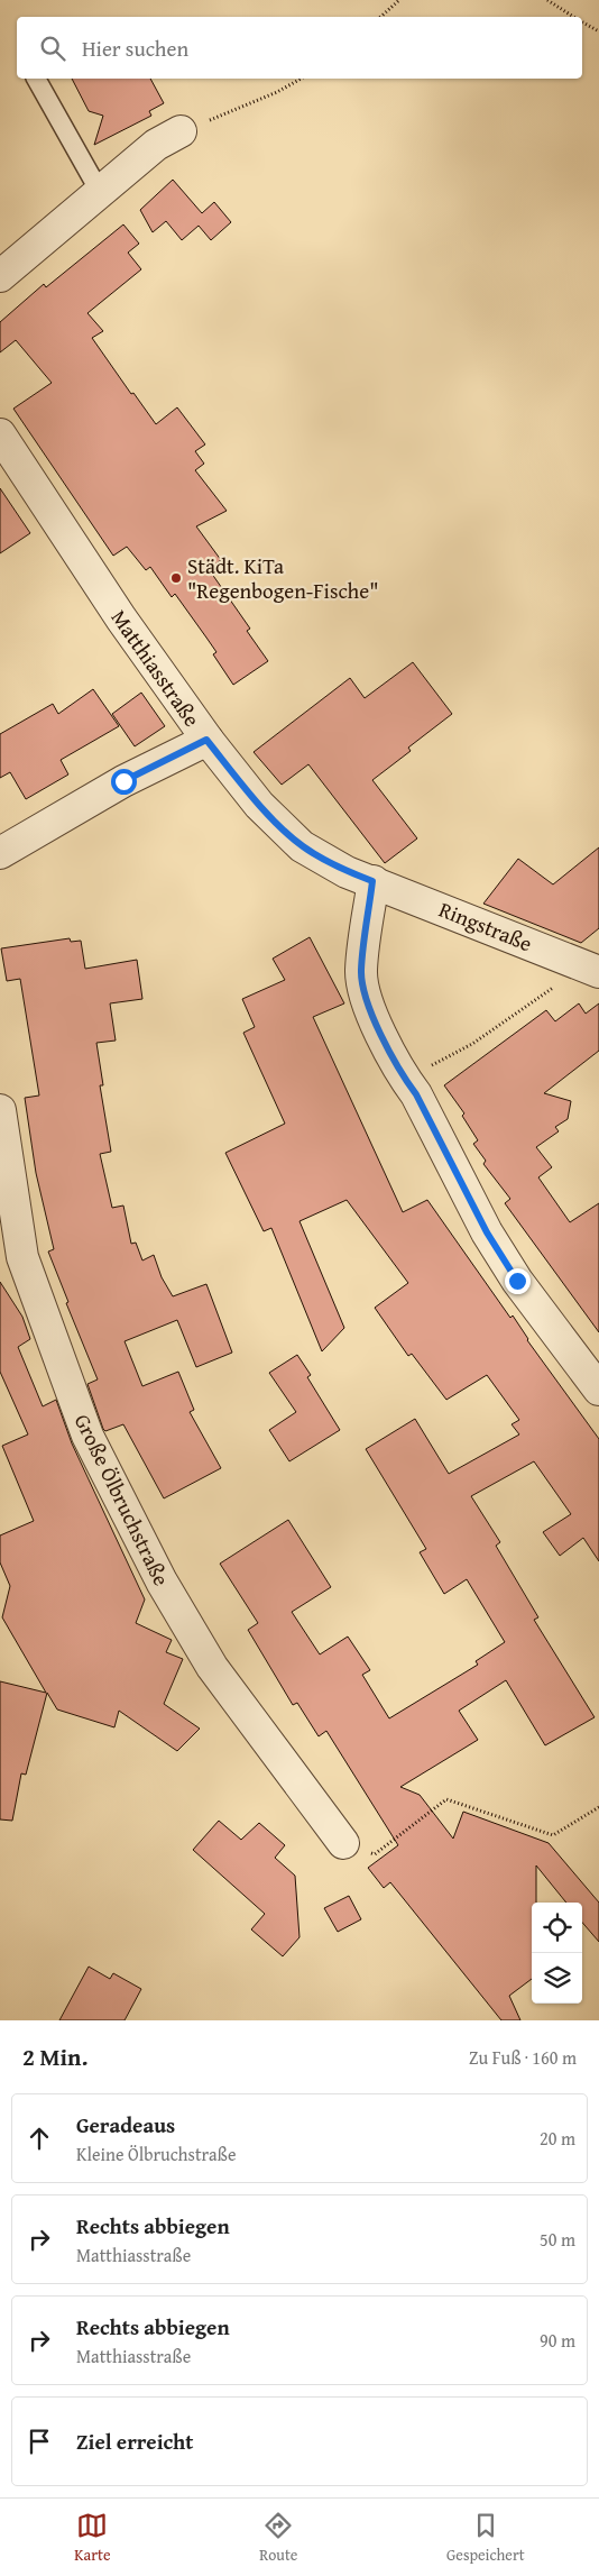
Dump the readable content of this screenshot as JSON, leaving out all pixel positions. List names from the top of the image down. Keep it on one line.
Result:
{"streets":{"street":["Matthiasstraße","Ringstraße","Große Ölbruchstraße"]},"crossings":[["Matthiasstraße","Ringstraße"]],"places":["Städt. KiTa \"Regenbogen-Fische\""],"page":{"search":"Hier suchen","heading":["2 Min.","Zu Fuß · 160 m"],"list":[["Geradeaus","Kleine Ölbruchstraße","20 m"],["Rechts abbiegen","Matthiasstraße","50 m"],["Rechts abbiegen","Matthiasstraße","90 m"],"Ziel erreicht"],"nav":["Karte","Route","Gespeichert"]}}
